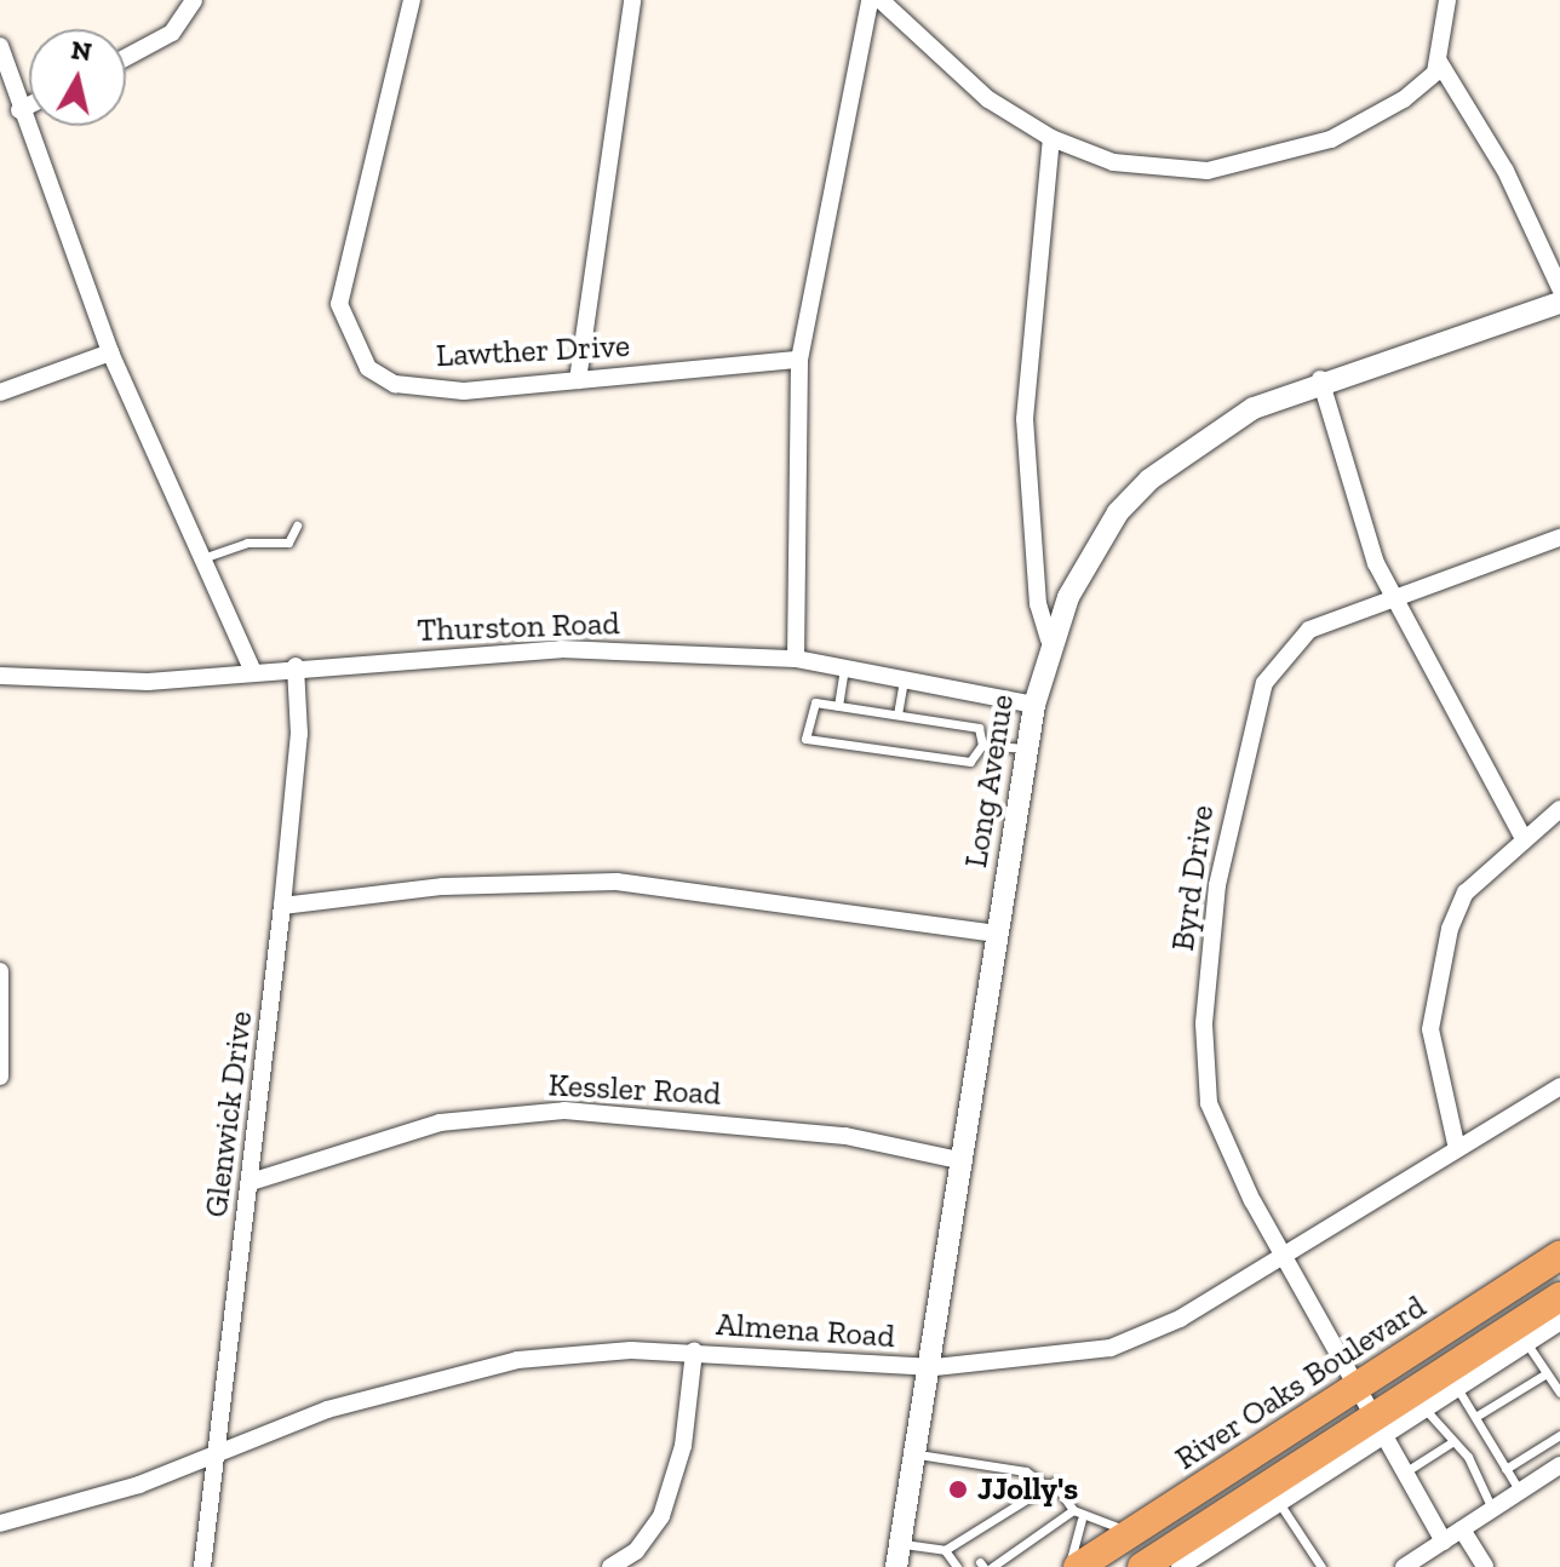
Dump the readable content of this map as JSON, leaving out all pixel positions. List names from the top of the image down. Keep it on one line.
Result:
{"streets":{"main road":["River Oaks Boulevard"],"street":["Lawther Drive","Thurston Road","Long Avenue","Byrd Drive","Kessler Road","Glenwick Drive","Almena Road"]},"crossings":[["Thurston Road","Long Avenue"],["Thurston Road","Glenwick Drive"],["Long Avenue","Kessler Road"],["Long Avenue","Almena Road"],["Byrd Drive","Almena Road"],["Byrd Drive","River Oaks Boulevard"],["Kessler Road","Glenwick Drive"],["Glenwick Drive","Almena Road"]],"places":["JJolly's"],"north":"top"}
